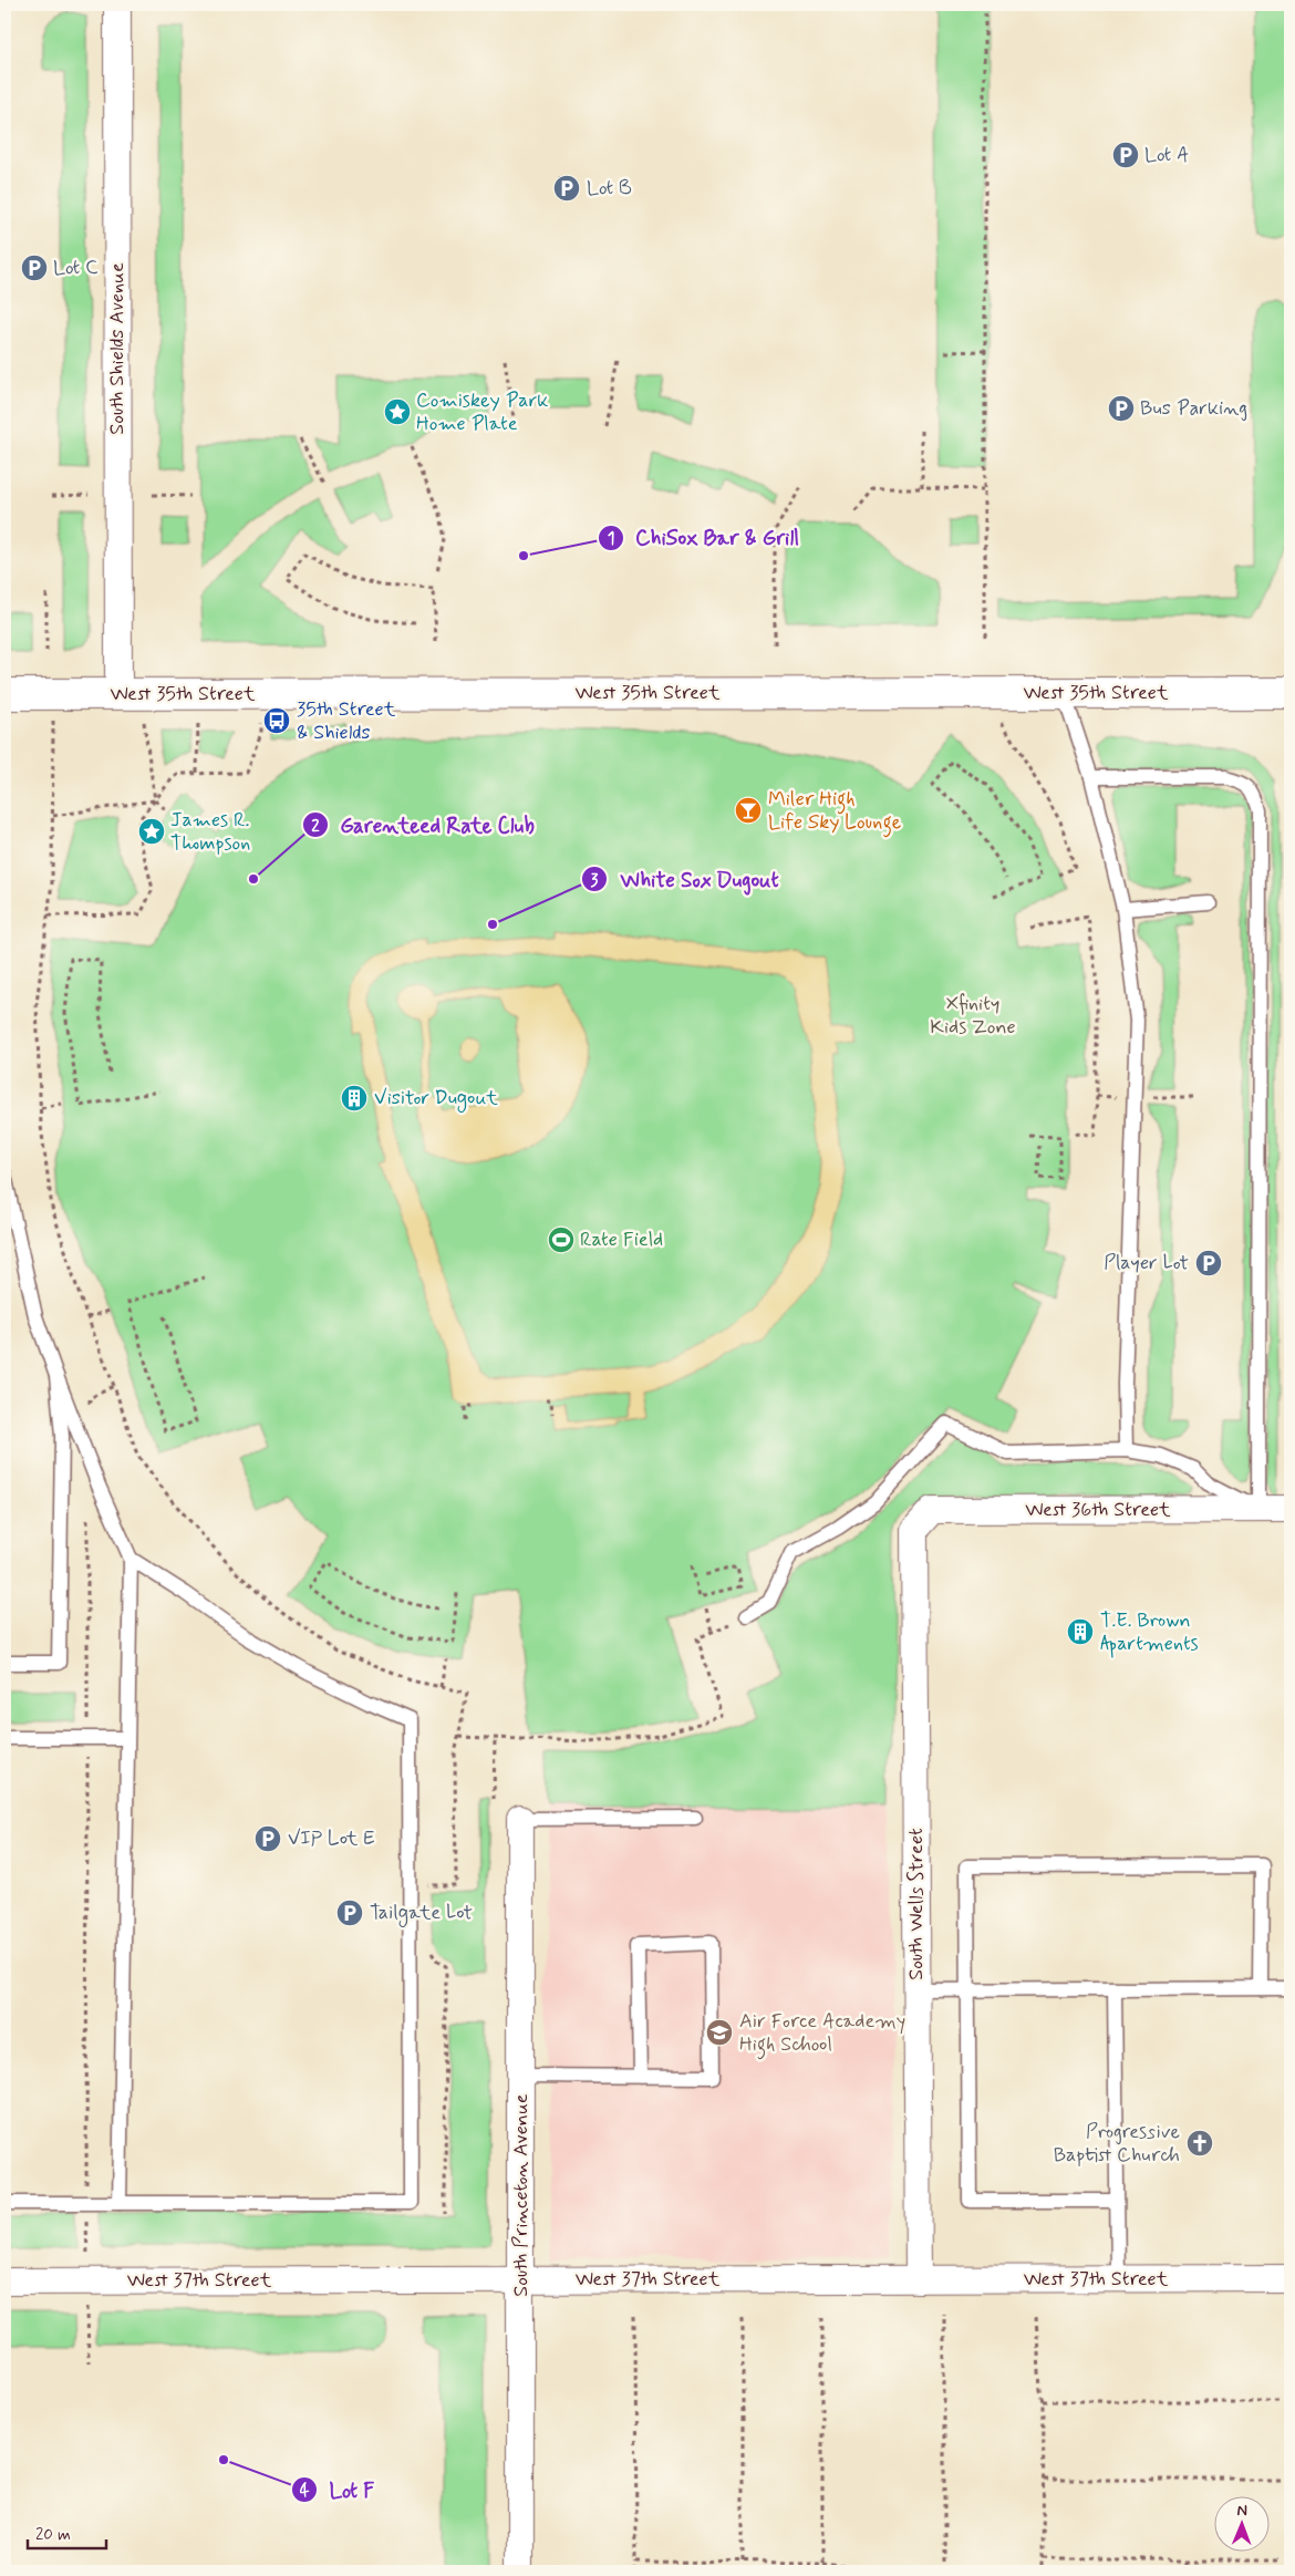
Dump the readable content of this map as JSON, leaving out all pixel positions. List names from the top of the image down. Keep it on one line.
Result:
{"streets":{"main road":["West 35th Street"],"street":["South Shields Avenue","West 36th Street","South Wells Street","South Princeton Avenue","West 37th Street"]},"crossings":[["South Shields Avenue","West 35th Street"],["West 36th Street","South Wells Street"],["South Wells Street","West 37th Street"],["South Princeton Avenue","West 37th Street"]],"parks":["Xfinity Kids Zone"],"places":{"parking":["Lot A","Lot B","Lot C","Bus Parking","Player Lot","VIP Lot E","Tailgate Lot"],"place":["Comiskey Park Home Plate","James R. Thompson"],"other":["ChiSox Bar & Grill","Garenteed Rate Club","White Sox Dugout","Lot F"],"bus stop":["35th Street & Shields"],"bar":["Miler High Life Sky Lounge"],"building":["Visitor Dugout","T.E. Brown Apartments"],"sports":["Rate Field"],"school or university":["Air Force Academy High School"],"church":["Progressive Baptist Church"]},"scale_bar":"20 m","north":"top"}
